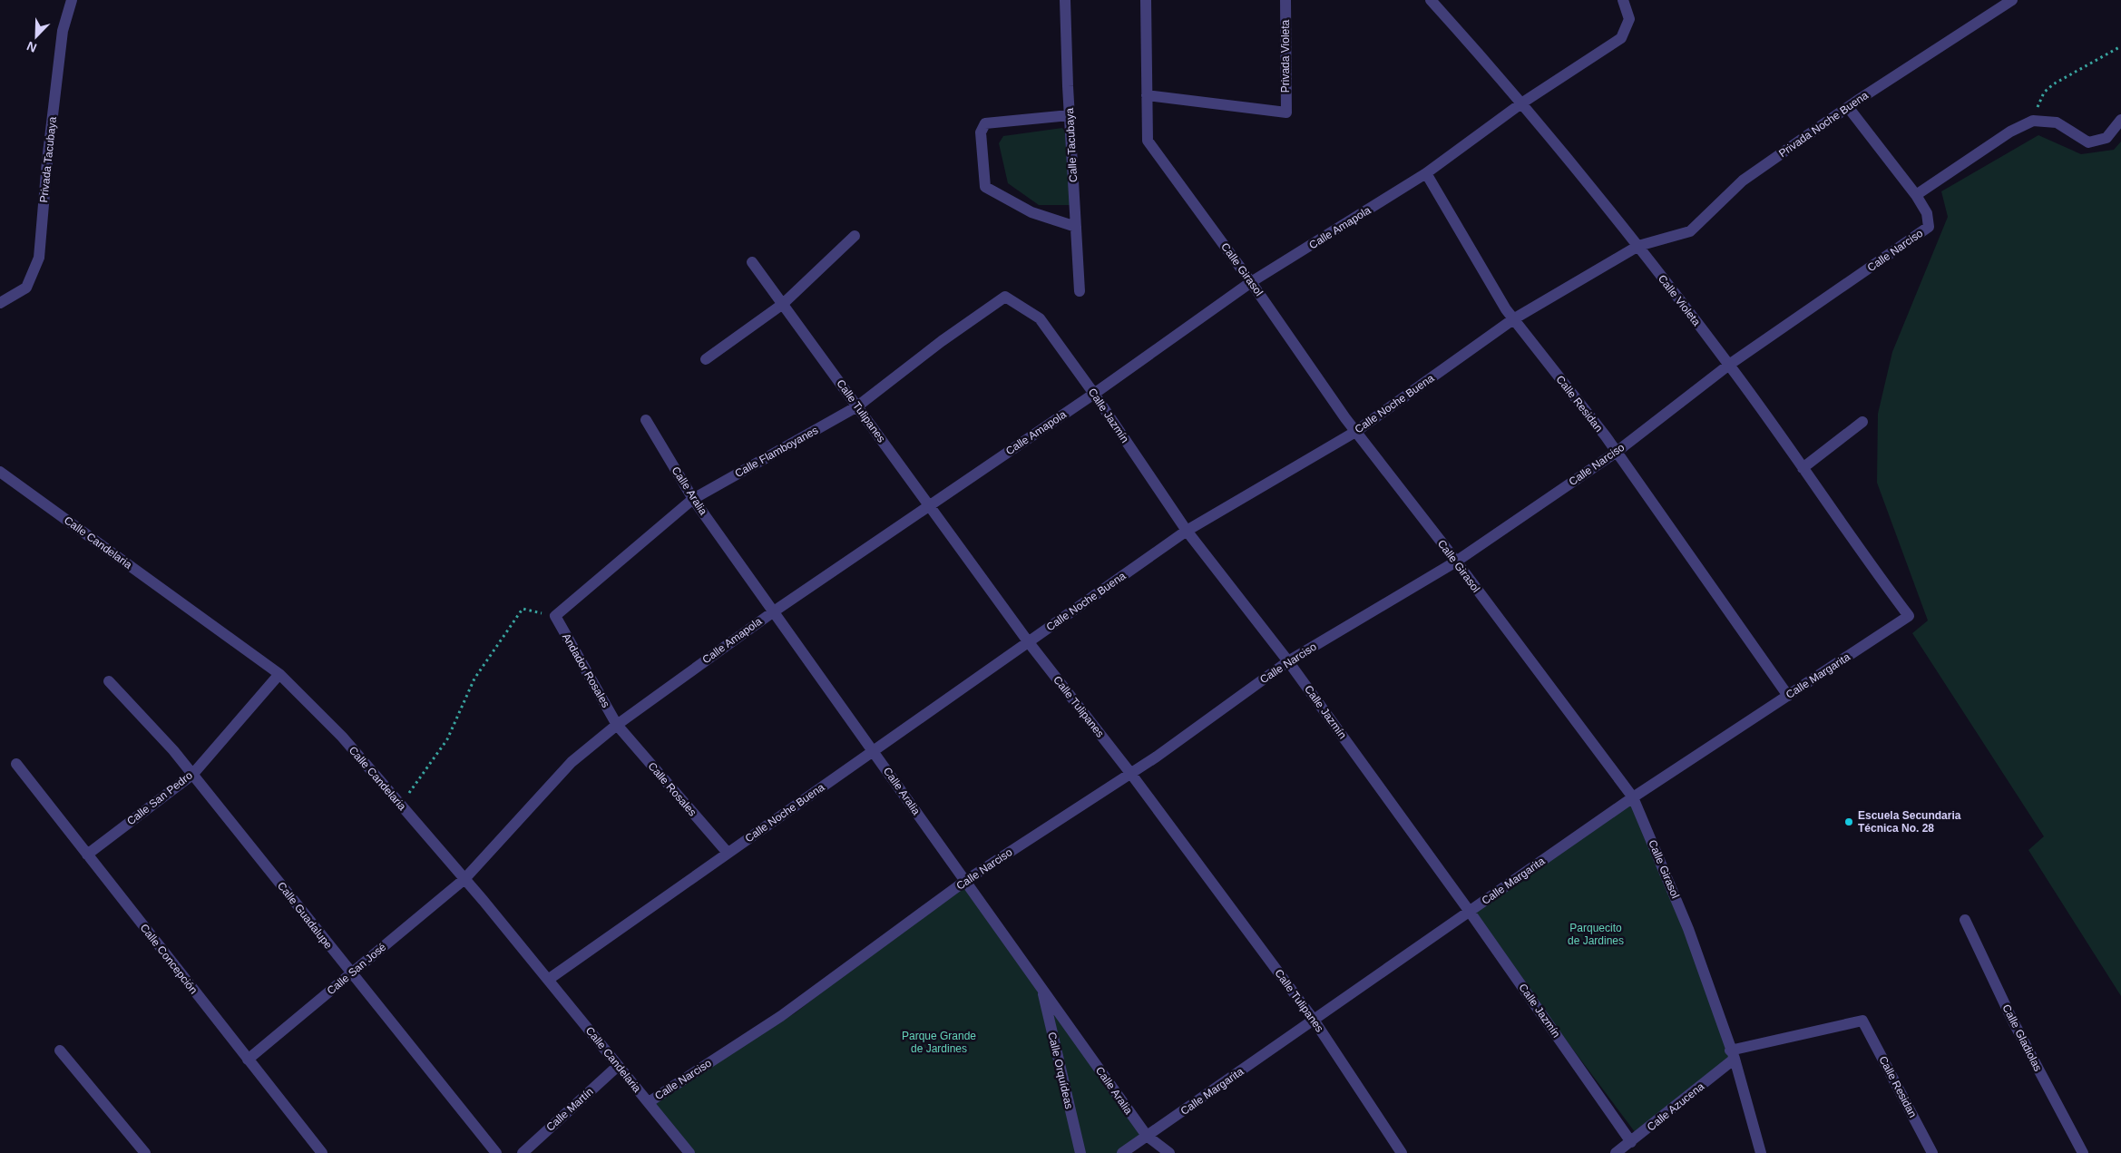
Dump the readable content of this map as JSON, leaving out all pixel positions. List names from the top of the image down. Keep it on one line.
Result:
{"streets":{"street":["Privada Violeta","Privada Noche Buena","Calle Tacubaya","Privada Tacubaya","Calle Amapola","Calle Narciso","Calle Girasol","Calle Violeta","Calle Noche Buena","Calle Residan","Calle Tulipanes","Calle Jazmín","Calle Flamboyanes","Calle Aralia","Calle Candelaria","Andador Rosales","Calle Margarita","Calle Rosales","Calle San Pedro","Calle Guadalupe","Calle Concepción","Calle San José","Calle Gladiolas","Calle Orquídeas","Calle Azucena","Calle Martín"]},"crossings":[["Privada Violeta","Calle Girasol"],["Privada Noche Buena","Calle Violeta"],["Privada Noche Buena","Calle Noche Buena"],["Calle Amapola","Calle Girasol"],["Calle Amapola","Calle Violeta"],["Calle Amapola","Calle Residan"],["Calle Amapola","Calle Tulipanes"],["Calle Amapola","Calle Jazmín"],["Calle Amapola","Calle Aralia"],["Calle Amapola","Calle Candelaria"],["Calle Amapola","Andador Rosales"],["Calle Amapola","Calle Rosales"],["Calle Amapola","Calle San José"],["Calle Narciso","Calle Girasol"],["Calle Narciso","Calle Violeta"],["Calle Narciso","Calle Residan"],["Calle Narciso","Calle Tulipanes"],["Calle Narciso","Calle Jazmín"],["Calle Narciso","Calle Aralia"],["Calle Narciso","Calle Candelaria"],["Calle Girasol","Calle Noche Buena"],["Calle Girasol","Calle Margarita"],["Calle Girasol","Calle Azucena"],["Calle Violeta","Calle Noche Buena"],["Calle Violeta","Calle Margarita"],["Calle Noche Buena","Calle Residan"],["Calle Noche Buena","Calle Tulipanes"],["Calle Noche Buena","Calle Jazmín"],["Calle Noche Buena","Calle Aralia"],["Calle Noche Buena","Calle Candelaria"],["Calle Noche Buena","Calle Rosales"],["Calle Residan","Calle Margarita"],["Calle Residan","Calle Azucena"],["Calle Tulipanes","Calle Flamboyanes"],["Calle Tulipanes","Calle Margarita"],["Calle Jazmín","Calle Flamboyanes"],["Calle Jazmín","Calle Margarita"],["Calle Jazmín","Calle Azucena"],["Calle Flamboyanes","Calle Aralia"],["Calle Flamboyanes","Andador Rosales"],["Calle Aralia","Calle Margarita"],["Calle Aralia","Calle Orquídeas"],["Calle Candelaria","Calle San Pedro"],["Calle Candelaria","Calle San José"],["Calle Candelaria","Calle Martín"],["Andador Rosales","Calle Rosales"],["Calle San Pedro","Calle Guadalupe"],["Calle San Pedro","Calle Concepción"],["Calle Guadalupe","Calle San José"],["Calle Concepción","Calle San José"]],"parks":["Parquecito de Jardines","Parque Grande de Jardines"],"places":["Escuela Secundaria Técnica No. 28"],"north":"bottom left"}
